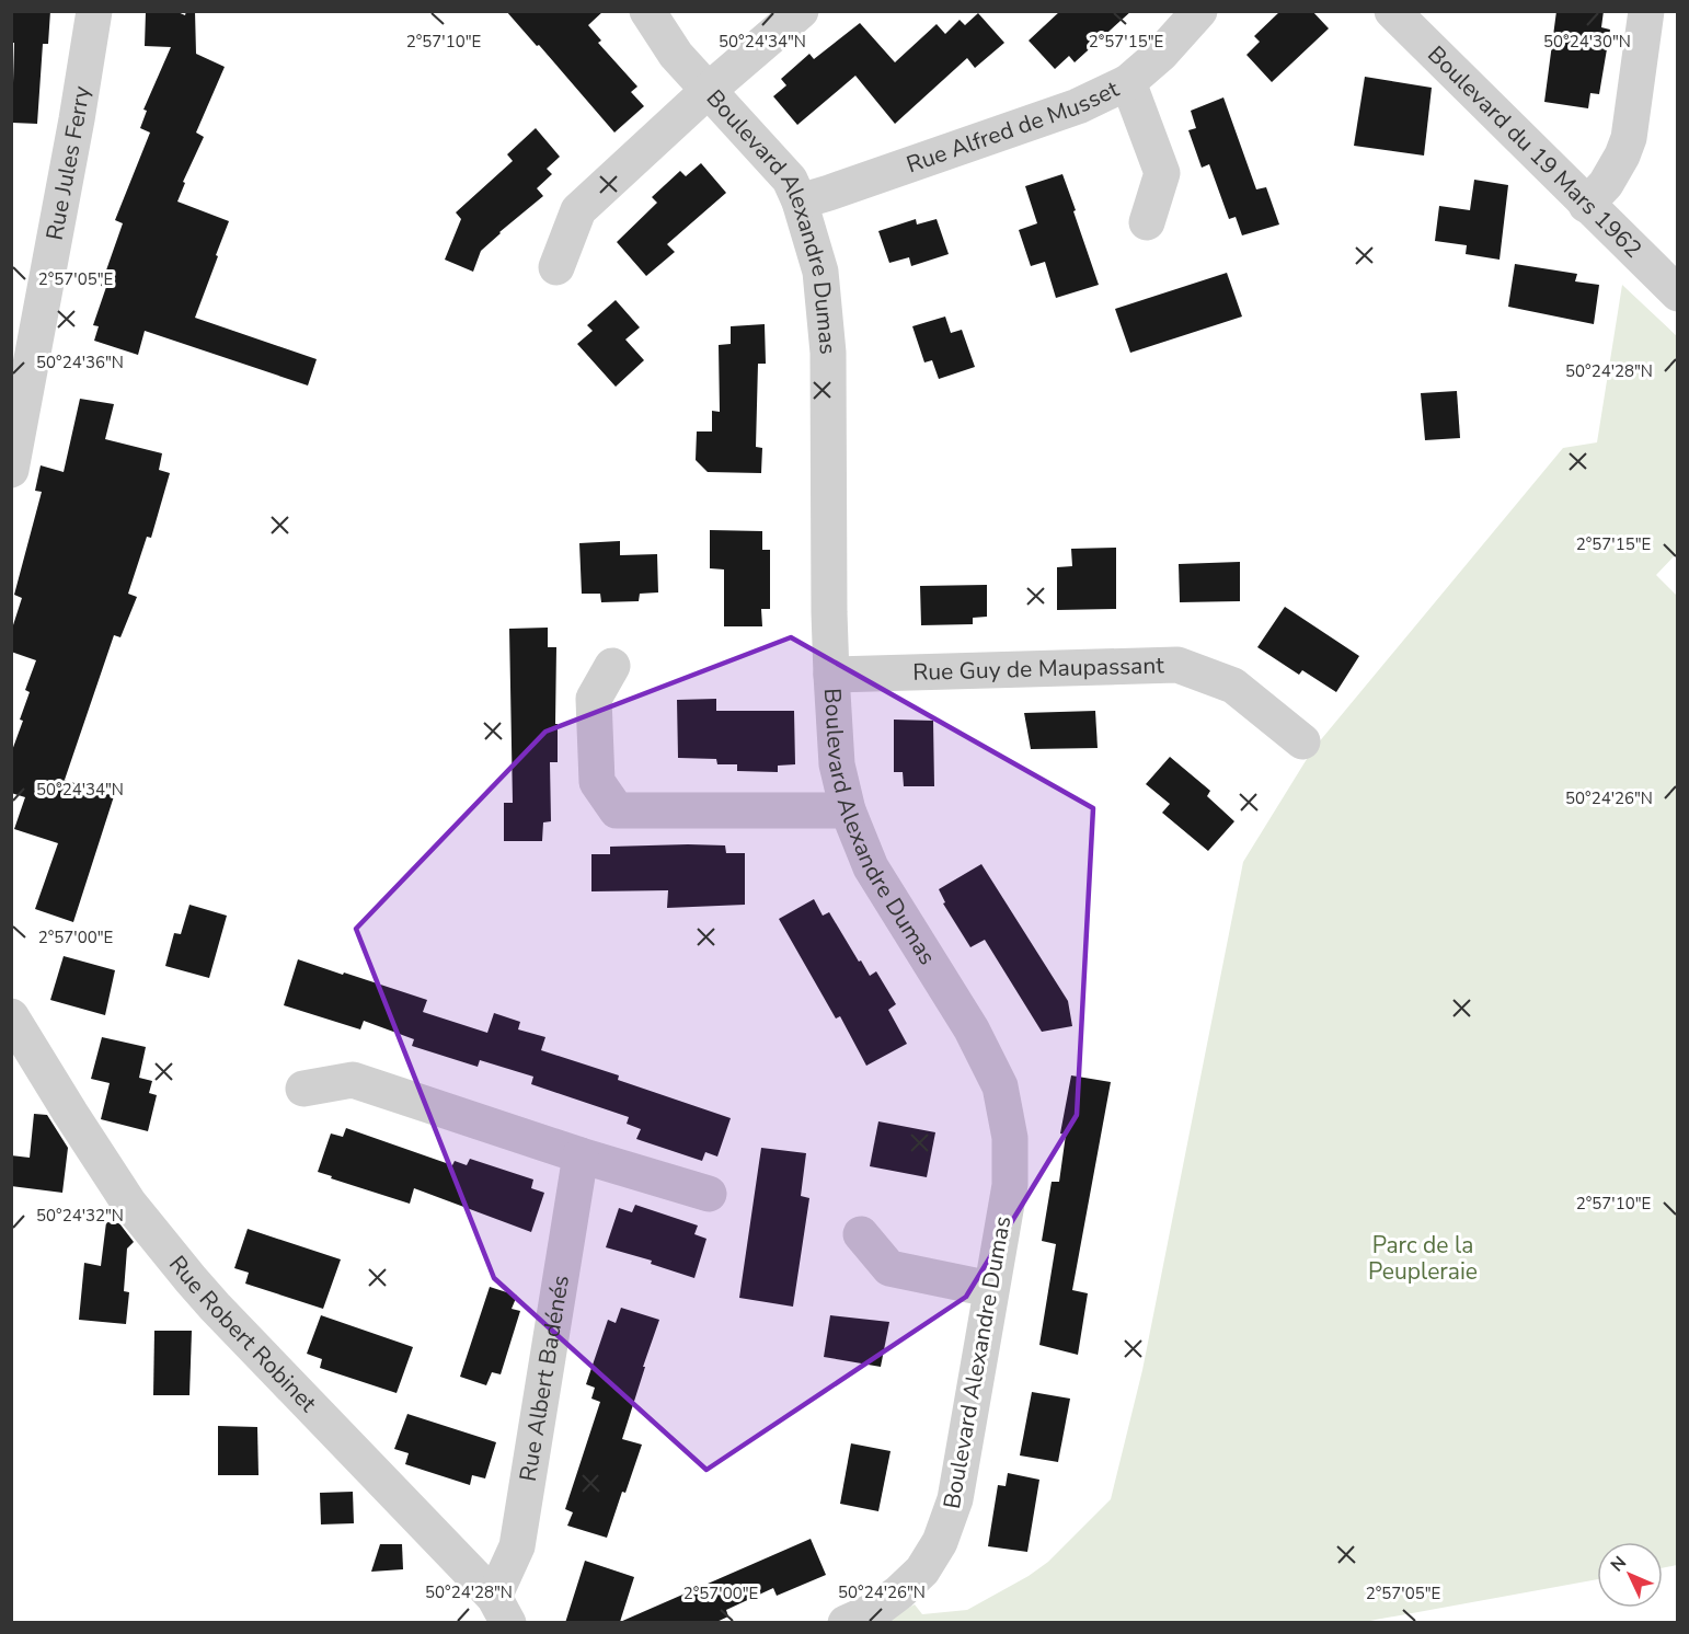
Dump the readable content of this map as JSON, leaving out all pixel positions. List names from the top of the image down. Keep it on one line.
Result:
{"streets":{"street":["Rue Alfred de Musset","Boulevard du 19 Mars 1962","Rue Jules Ferry","Boulevard Alexandre Dumas","Rue Guy de Maupassant","Rue Robert Robinet","Rue Albert Badénés"]},"crossings":[["Rue Alfred de Musset","Boulevard Alexandre Dumas"],["Boulevard Alexandre Dumas","Rue Guy de Maupassant"],["Rue Robert Robinet","Rue Albert Badénés"]],"parks":["Parc de la Peupleraie"],"north":"top left","coordinates":["2°57'10\"E","2°57'15\"E","50°24'34\"N","50°24'30\"N","2°57'05\"E","50°24'36\"N","50°24'28\"N","50°24'26\"N","2°57'00\"E","50°24'32\"N"]}
